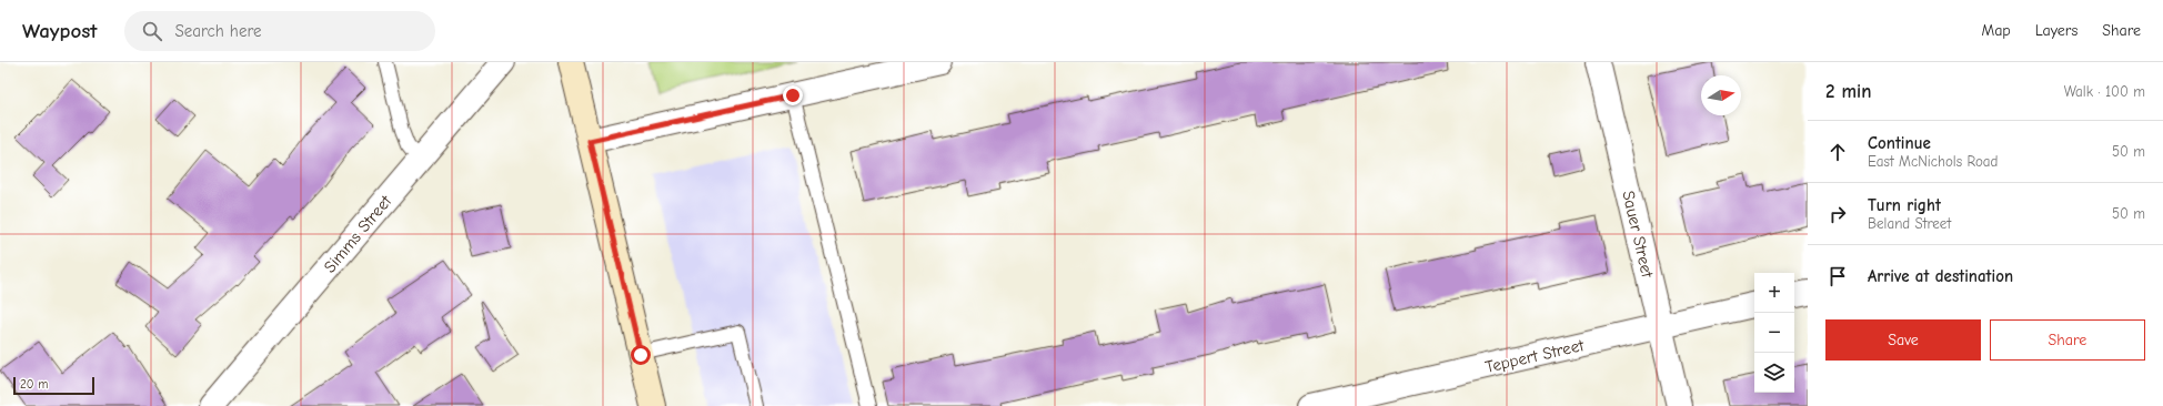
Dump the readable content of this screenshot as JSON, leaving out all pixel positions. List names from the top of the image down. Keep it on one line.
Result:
{"streets":{"street":["Simms Street","Sauer Street","Teppert Street"]},"crossings":[["Sauer Street","Teppert Street"]],"scale_bar":"20 m","north":"right","page":{"header":"Waypost","search":"Search here","nav":["Map","Layers","Share"],"heading":["2 min","Walk · 100 m"],"list":[["Continue","East McNichols Road","50 m"],["Turn right","Beland Street","50 m"],"Arrive at destination"],"map_buttons":["+","−"],"buttons":["Save","Share"],"scale":"20 m"}}
